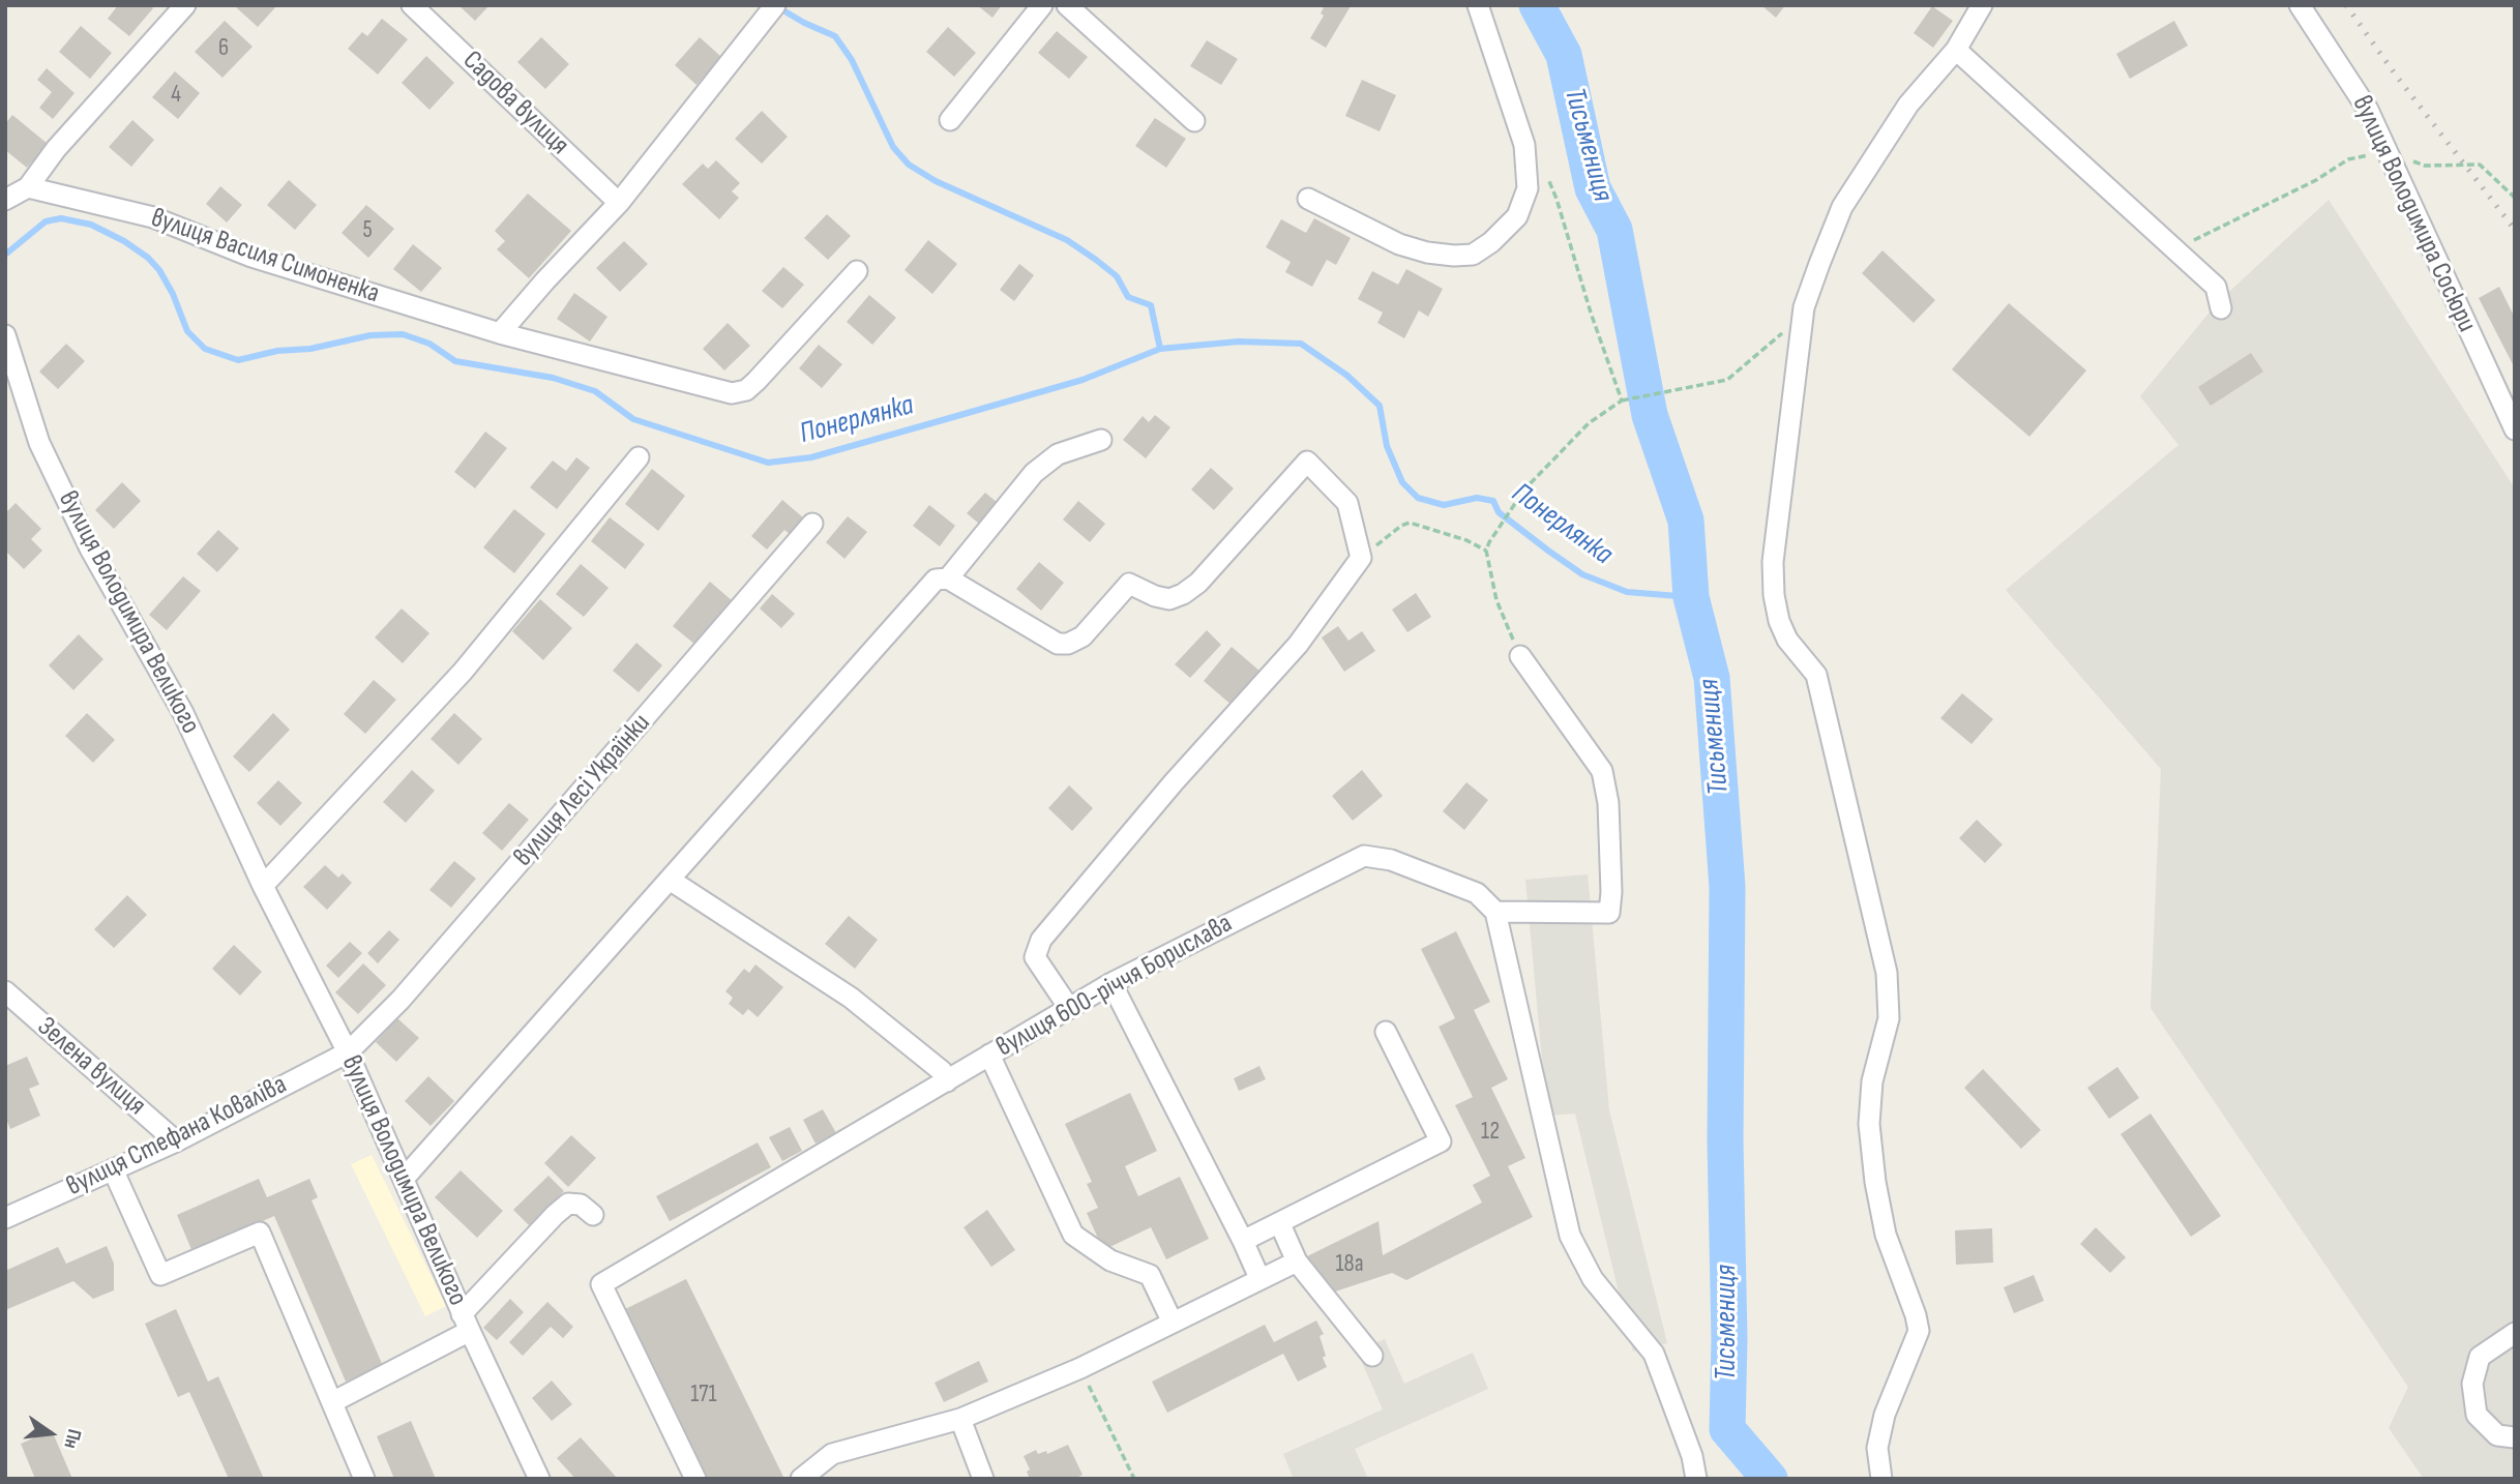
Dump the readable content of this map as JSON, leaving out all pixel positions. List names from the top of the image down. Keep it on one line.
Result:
{"streets":{"street":["Садова вулиця","вулиця Володимира Сосюри","вулиця Василя Симоненка","вулиця Володимира Великого","вулиця Лесі Українки","вулиця 600-річчя Борислава","Зелена вулиця","вулиця Стефана Коваліва"]},"crossings":[["вулиця Володимира Великого","вулиця Лесі Українки"],["вулиця Володимира Великого","вулиця Стефана Коваліва"],["вулиця Лесі Українки","вулиця Стефана Коваліва"],["Зелена вулиця","вулиця Стефана Коваліва"]],"water":["Тисьмениця","Понерлянка"],"house_numbers":["6","4","5","12","18а","171"],"north":"right"}
